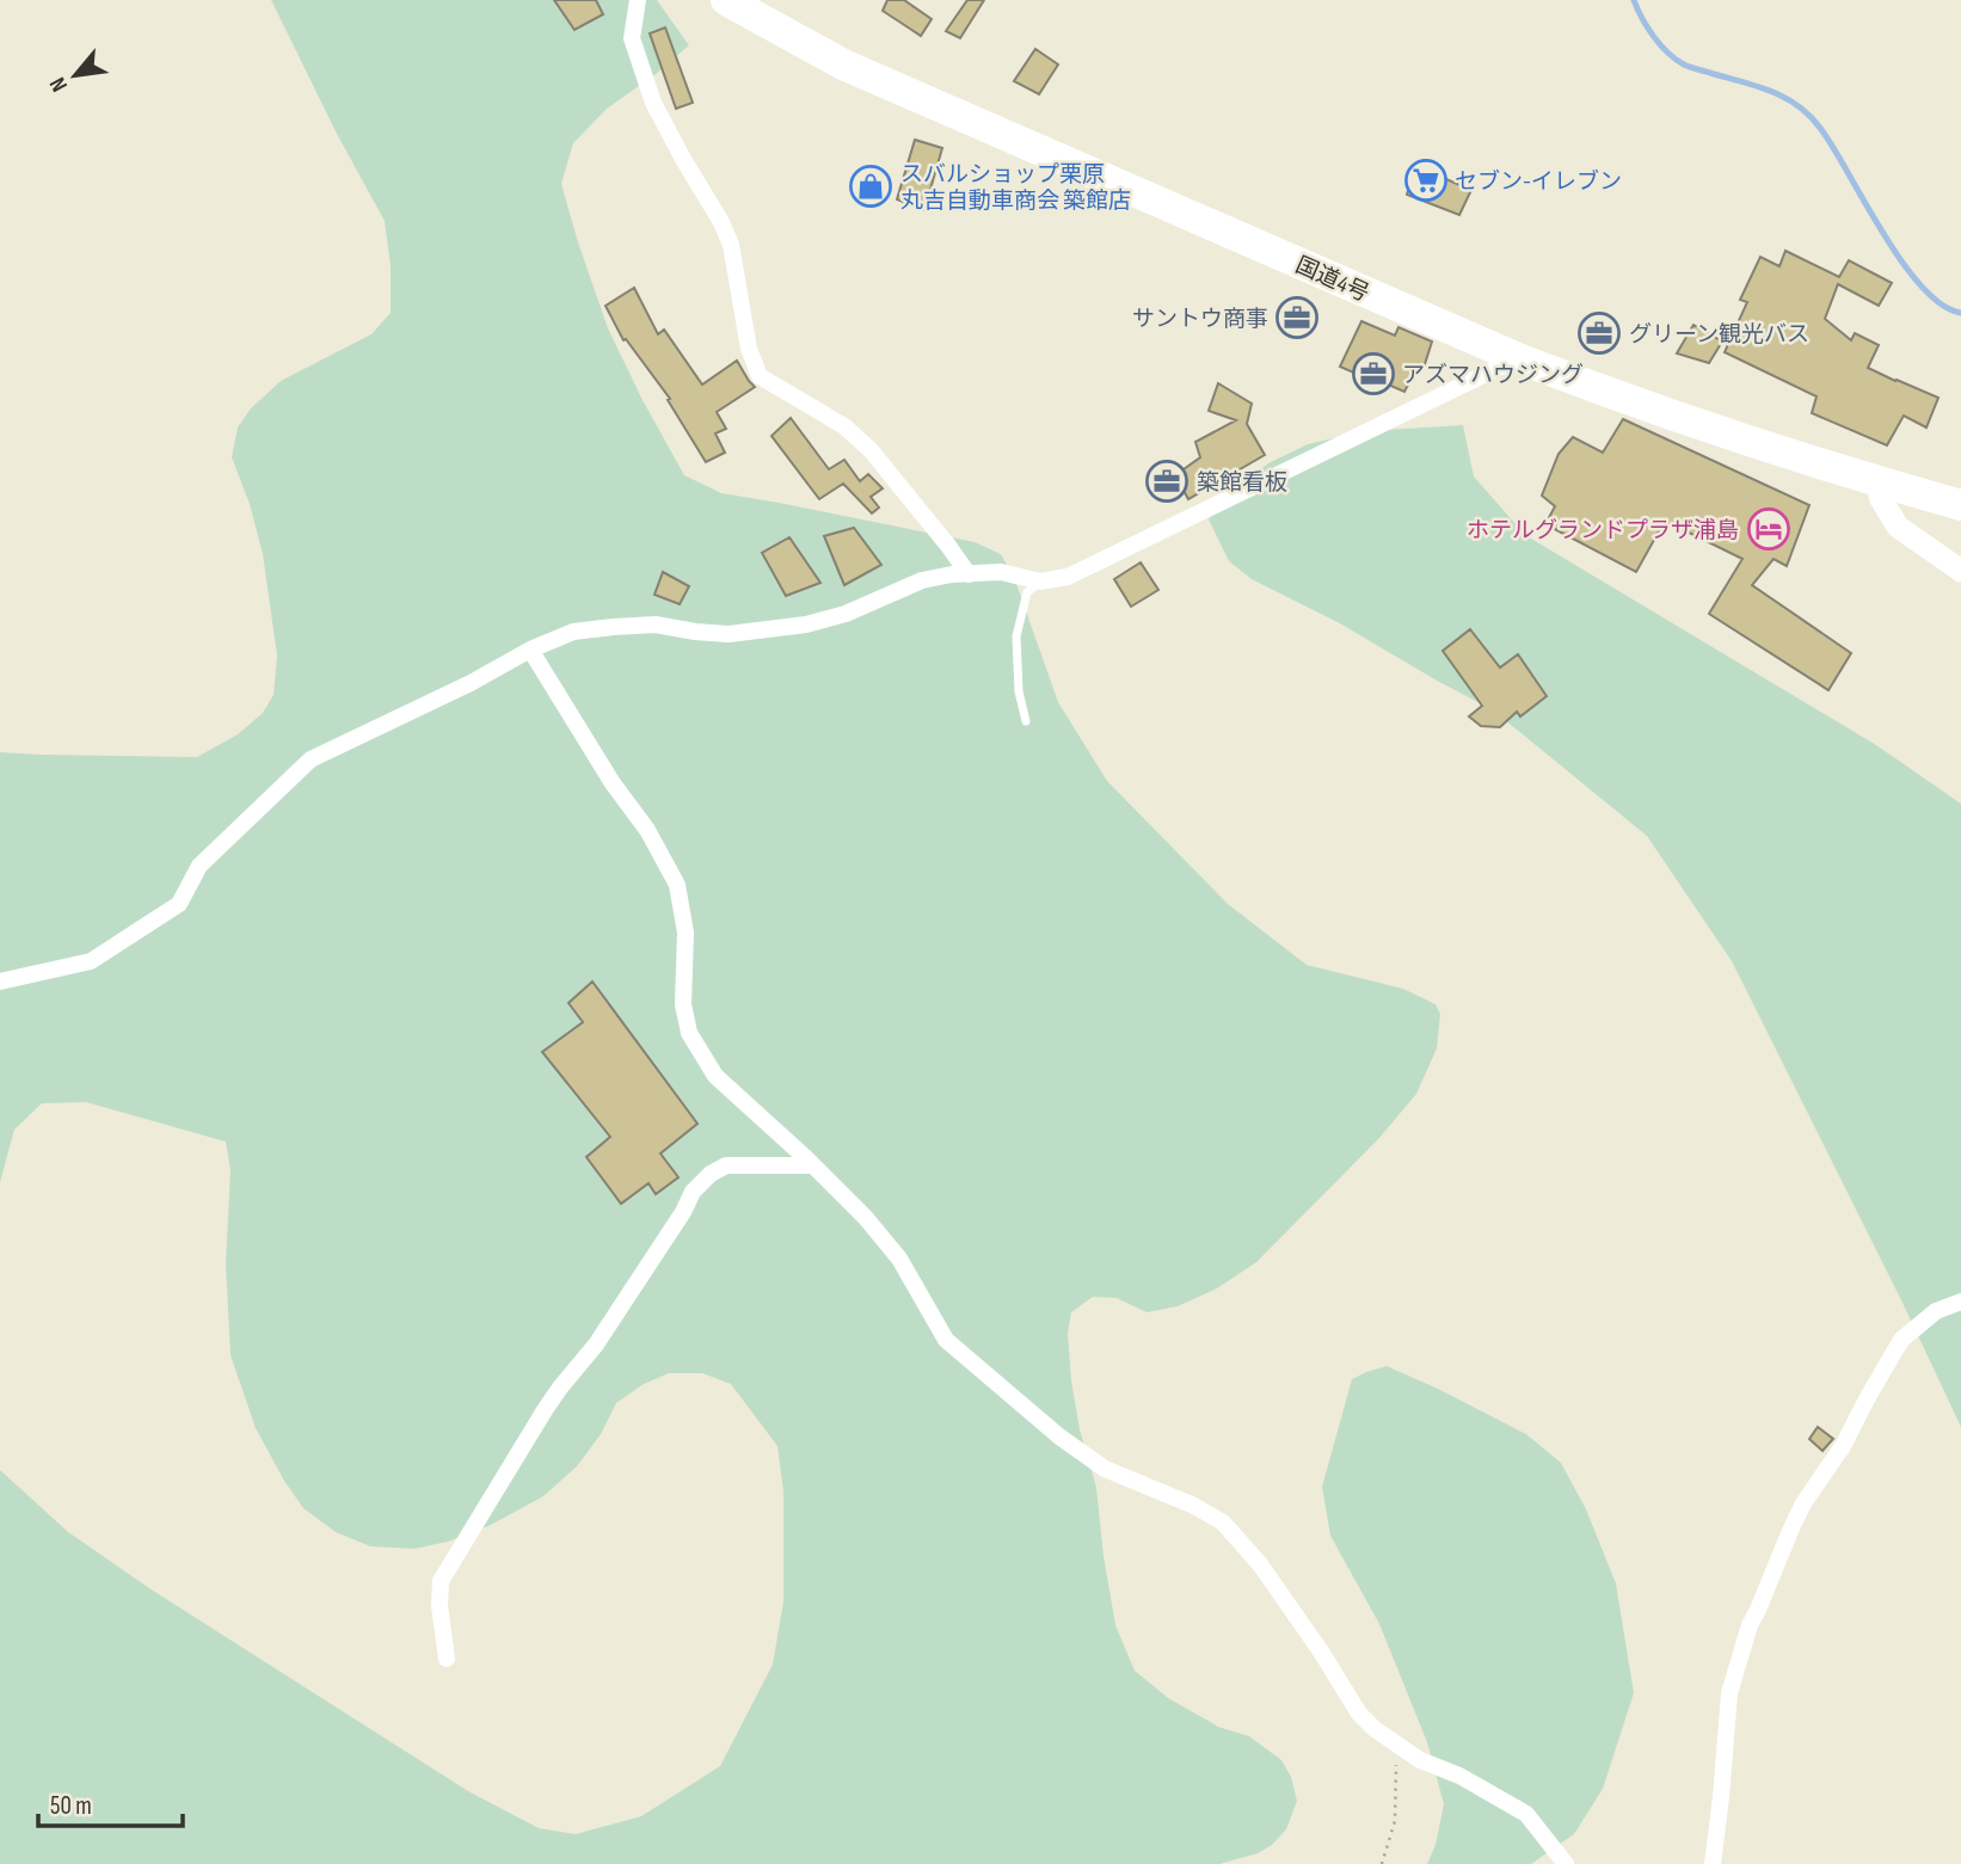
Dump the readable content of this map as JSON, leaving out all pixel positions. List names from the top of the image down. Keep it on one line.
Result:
{"streets":{"highway":["国道4号"]},"places":{"supermarket":["セブン-イレブン"],"shop":["スバルショップ栗原 丸吉自動車商会 築館店"],"office":["サントウ商事","グリーン観光バス","アズマハウジング","築館看板"],"hotel":["ホテルグランドプラザ浦島"]},"scale_bar":"50 m","north":"bottom left"}
